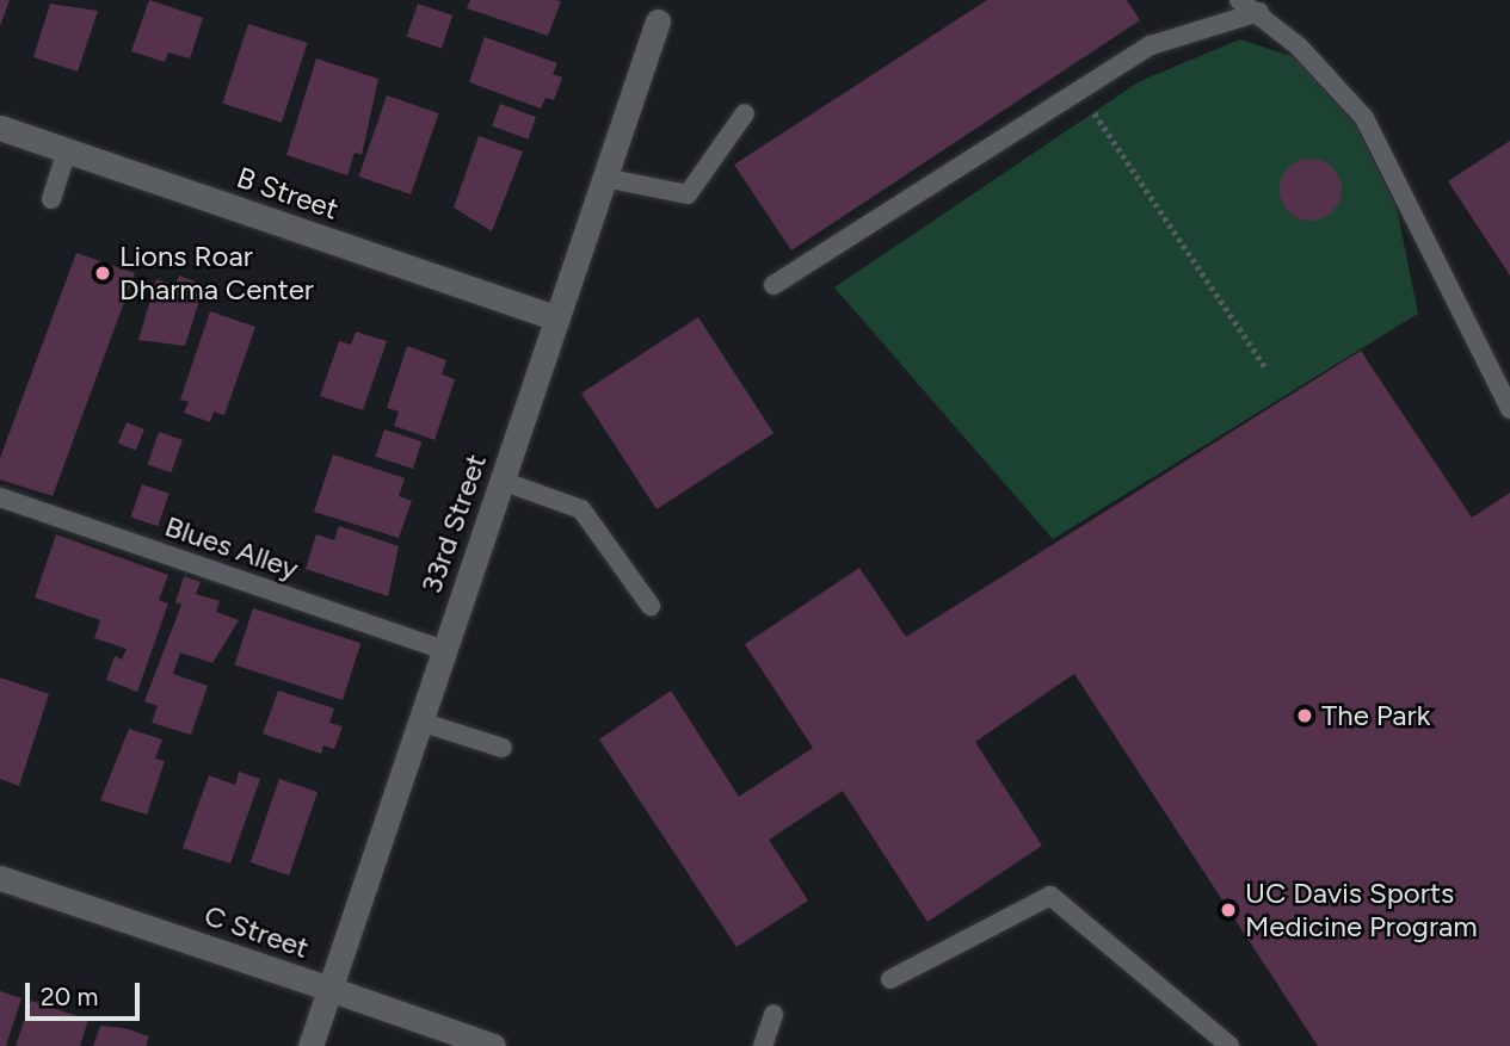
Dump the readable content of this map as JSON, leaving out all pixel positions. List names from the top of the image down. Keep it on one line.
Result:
{"streets":{"street":["B Street","33rd Street","C Street"],"lane":["Blues Alley"]},"crossings":[["B Street","33rd Street"],["33rd Street","Blues Alley"],["33rd Street","C Street"]],"places":["Lions Roar Dharma Center","The Park","UC Davis Sports Medicine Program"],"scale_bar":"20 m"}
